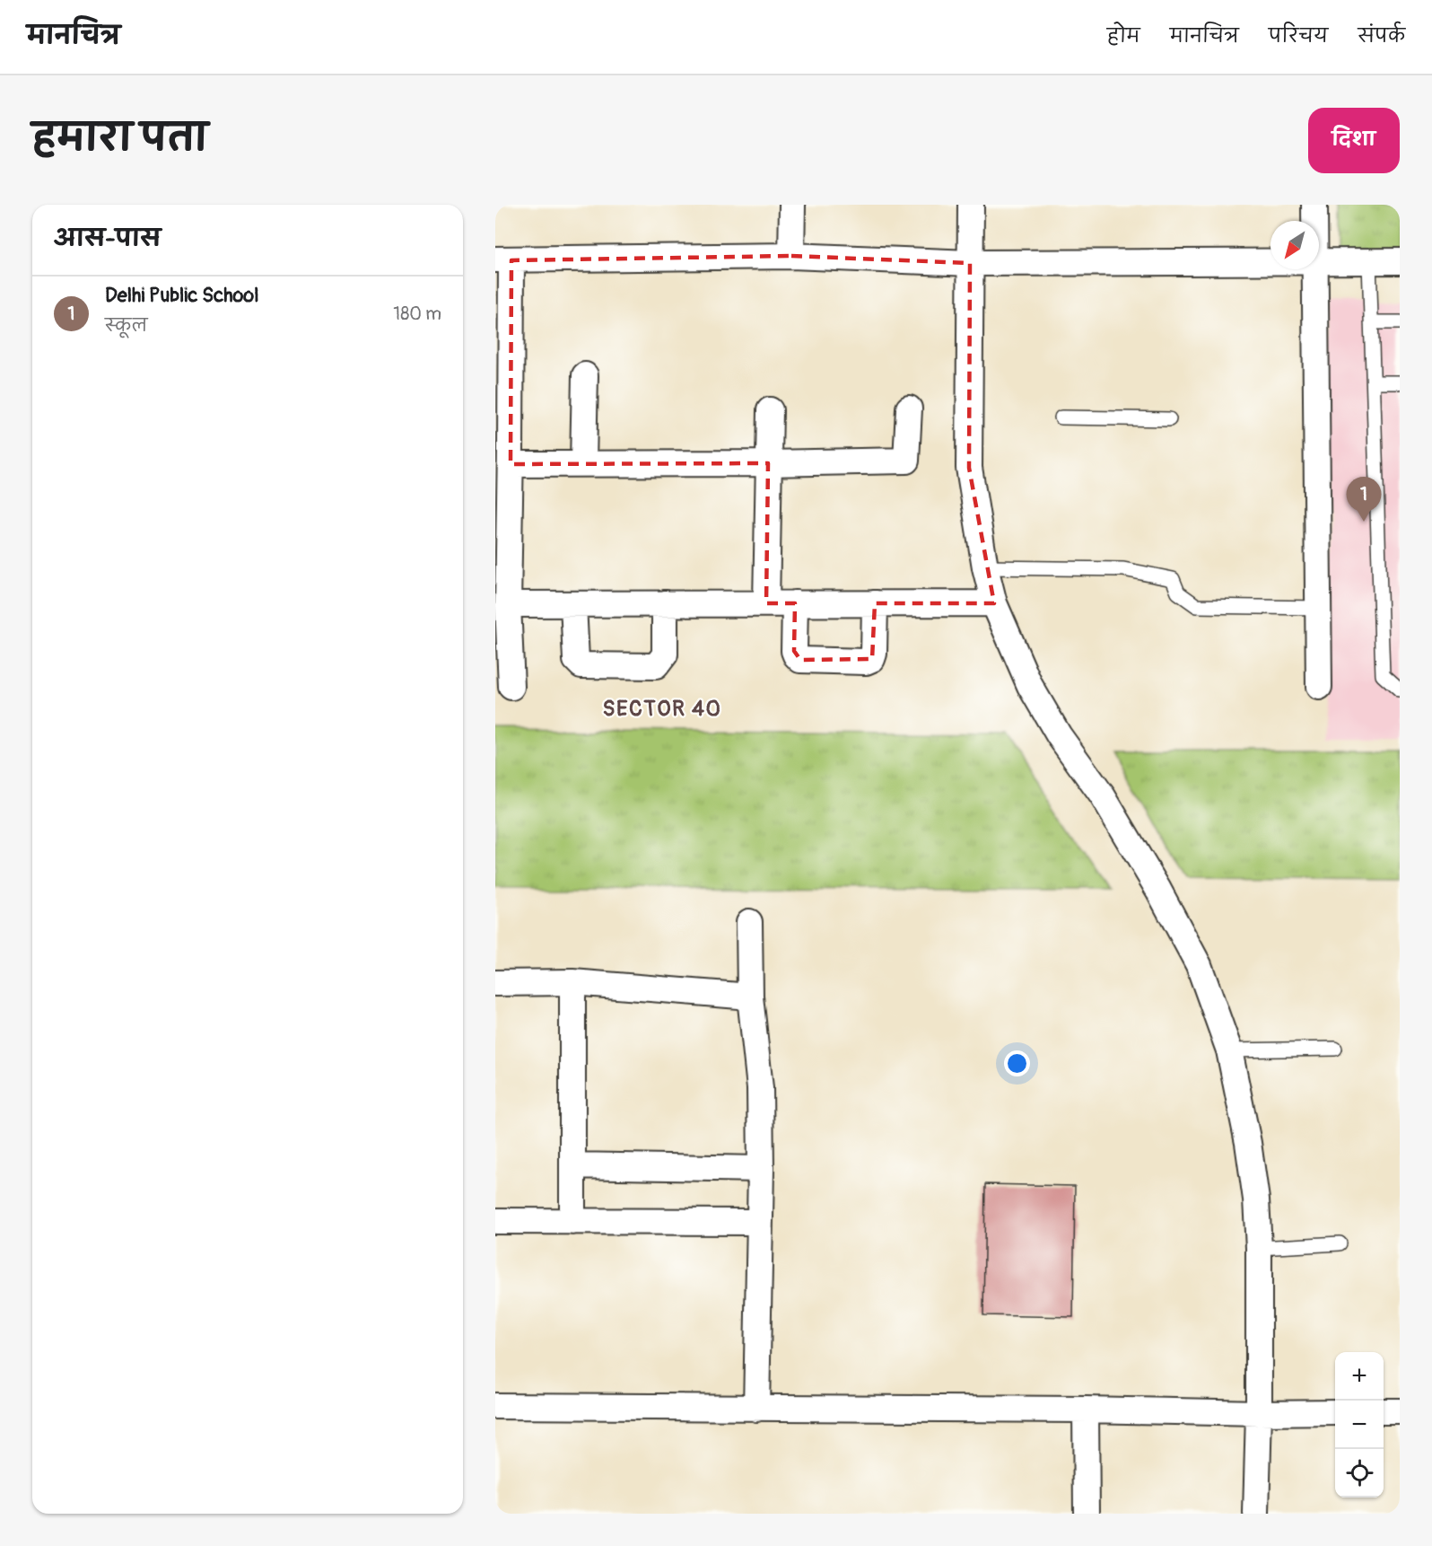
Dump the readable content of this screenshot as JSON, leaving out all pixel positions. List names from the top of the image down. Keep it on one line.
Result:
{"districts":["SECTOR 40"],"north":"bottom left","page":{"header":"मानचित्र","nav":["होम","मानचित्र","परिचय","संपर्क"],"title":"हमारा पता","buttons":"दिशा","heading":"आस-पास","list":[{"mark":"1","name":"Delhi Public School","note":"स्कूल","value":"180 m"}],"pins":"1","map_buttons":["+","−"]}}
